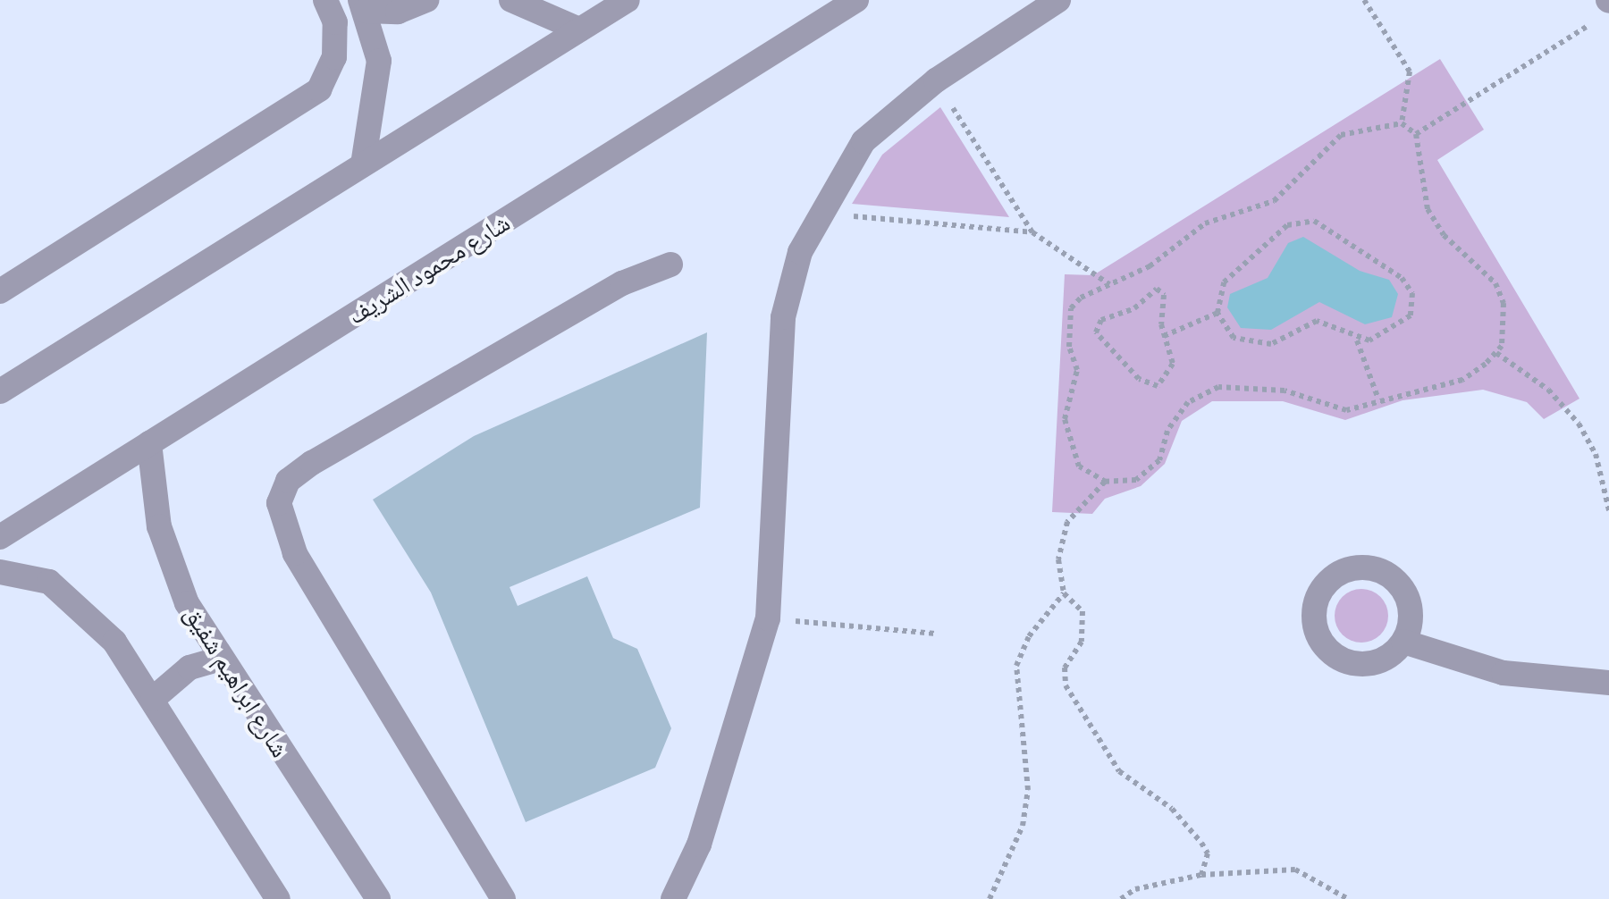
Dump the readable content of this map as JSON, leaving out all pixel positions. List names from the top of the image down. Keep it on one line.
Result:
{"streets":{"street":["شارع محمود الشريف","شارع ابراهيم شفيق"]},"crossings":[["شارع محمود الشريف","شارع ابراهيم شفيق"]]}
